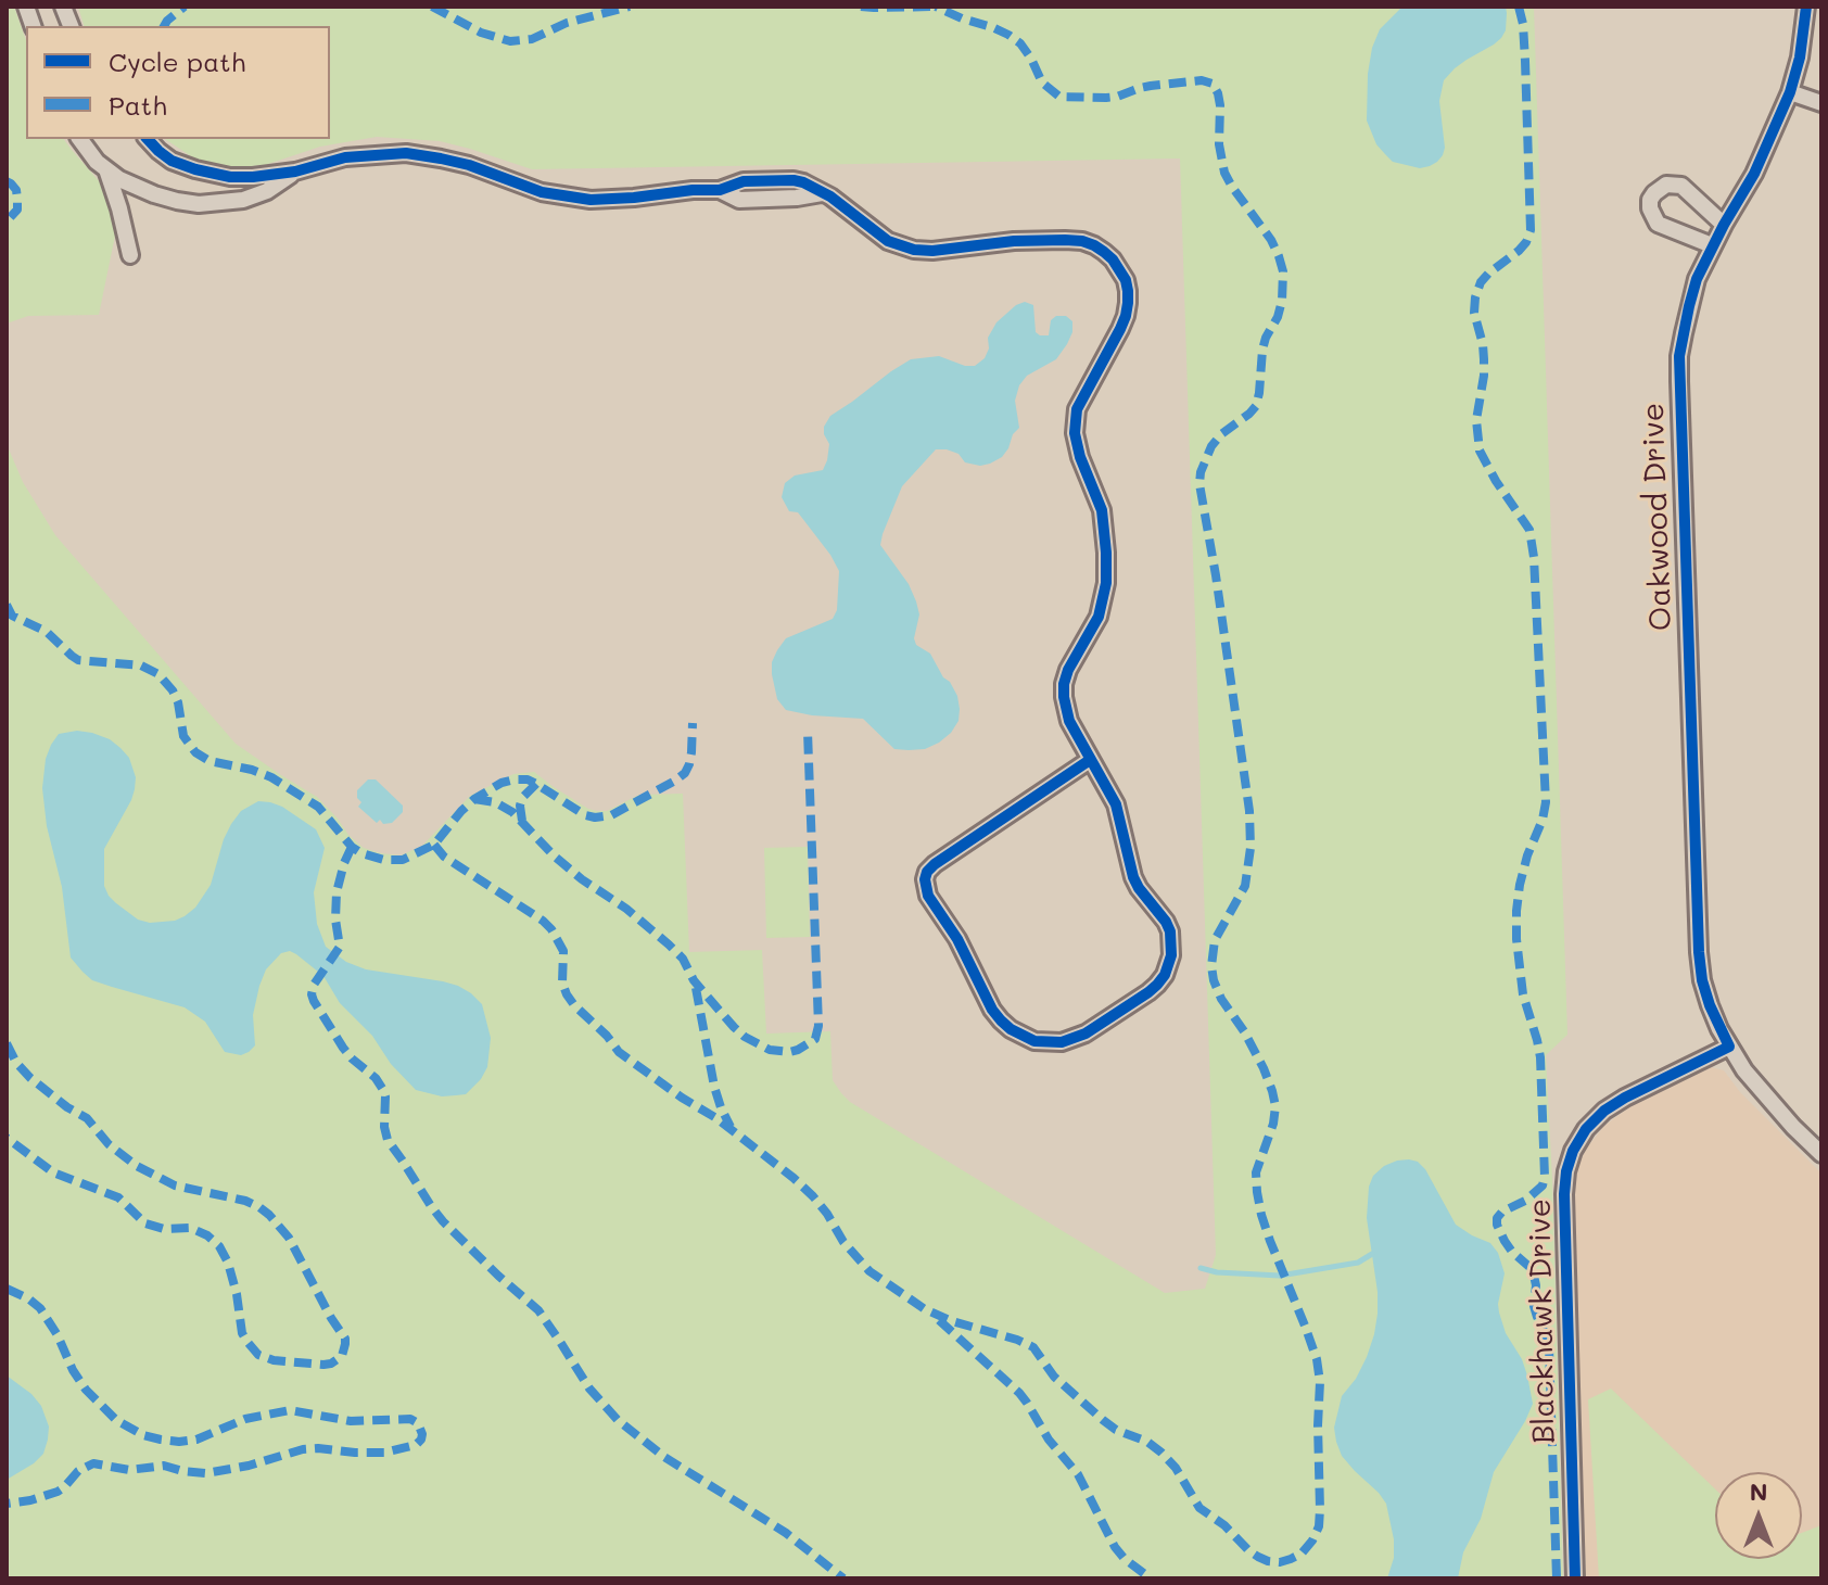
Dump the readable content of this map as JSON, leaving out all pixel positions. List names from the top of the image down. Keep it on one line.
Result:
{"streets":{"street":["Oakwood Drive","Blackhawk Drive"]},"crossings":[["Oakwood Drive","Blackhawk Drive"]],"legend":["Cycle path","Path"],"north":"top"}
